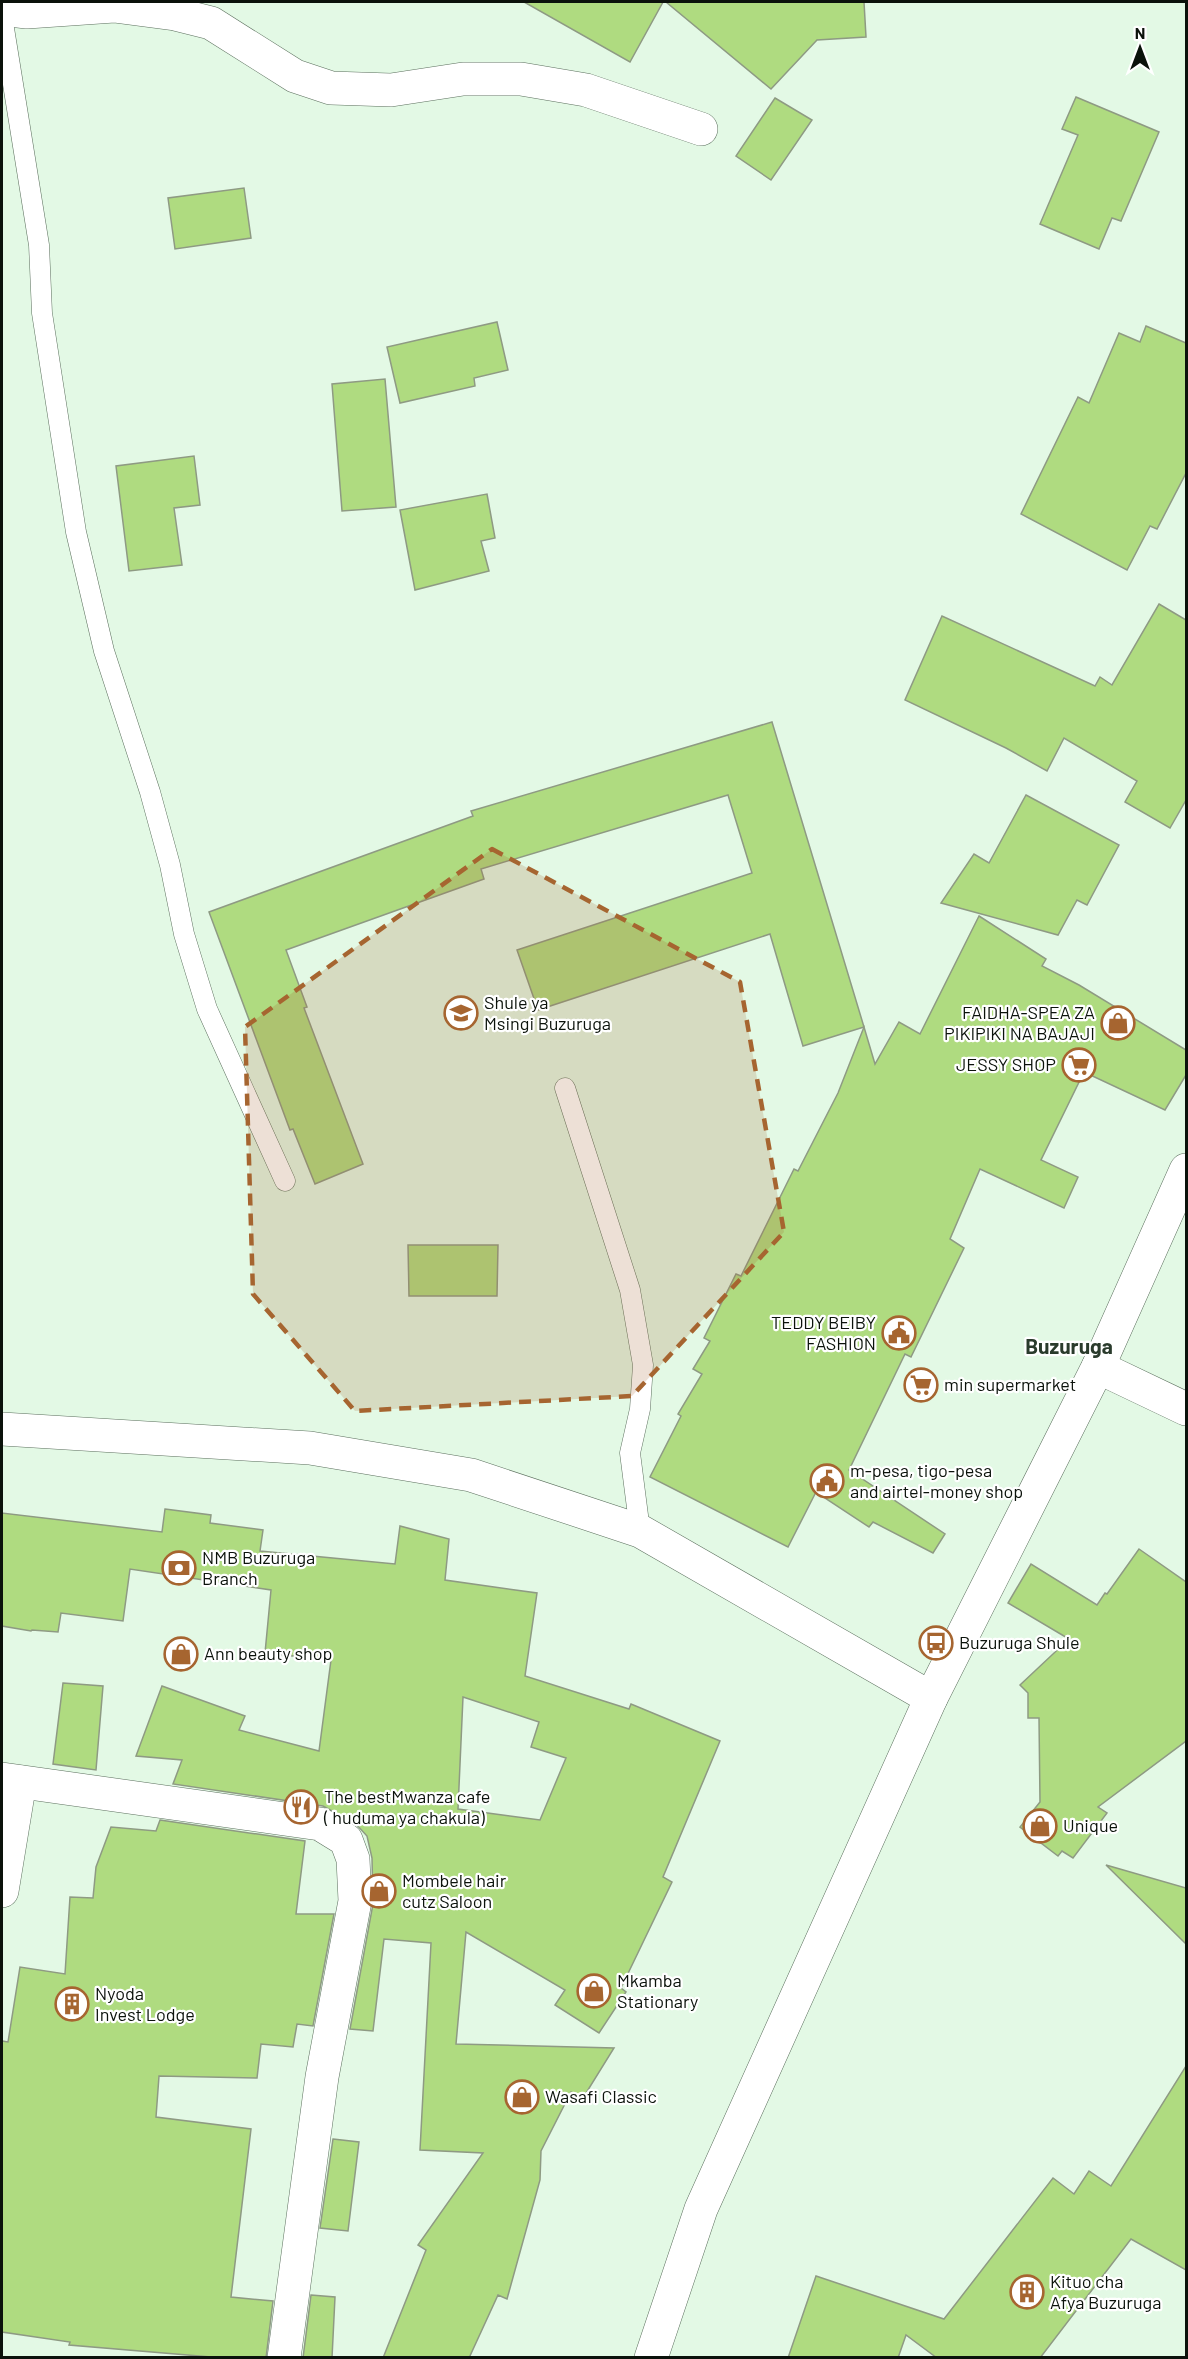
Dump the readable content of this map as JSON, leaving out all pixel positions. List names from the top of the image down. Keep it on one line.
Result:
{"districts":["Buzuruga"],"places":{"school or university":["Shule ya Msingi Buzuruga"],"shop":["FAIDHA-SPEA ZA PIKIPIKI NA BAJAJI","Ann beauty shop","Unique","Mombele hair cutz Saloon","Mkamba Stationary","Wasafi Classic"],"supermarket":["JESSY SHOP","min supermarket"],"public building":["TEDDY BEIBY FASHION","m-pesa, tigo-pesa and airtel-money shop"],"bank":["NMB Buzuruga Branch"],"bus stop":["Buzuruga Shule"],"restaurant":["The bestMwanza cafe ( huduma ya chakula)"],"building":["Nyoda Invest Lodge","Kituo cha Afya Buzuruga"]},"north":"top"}
